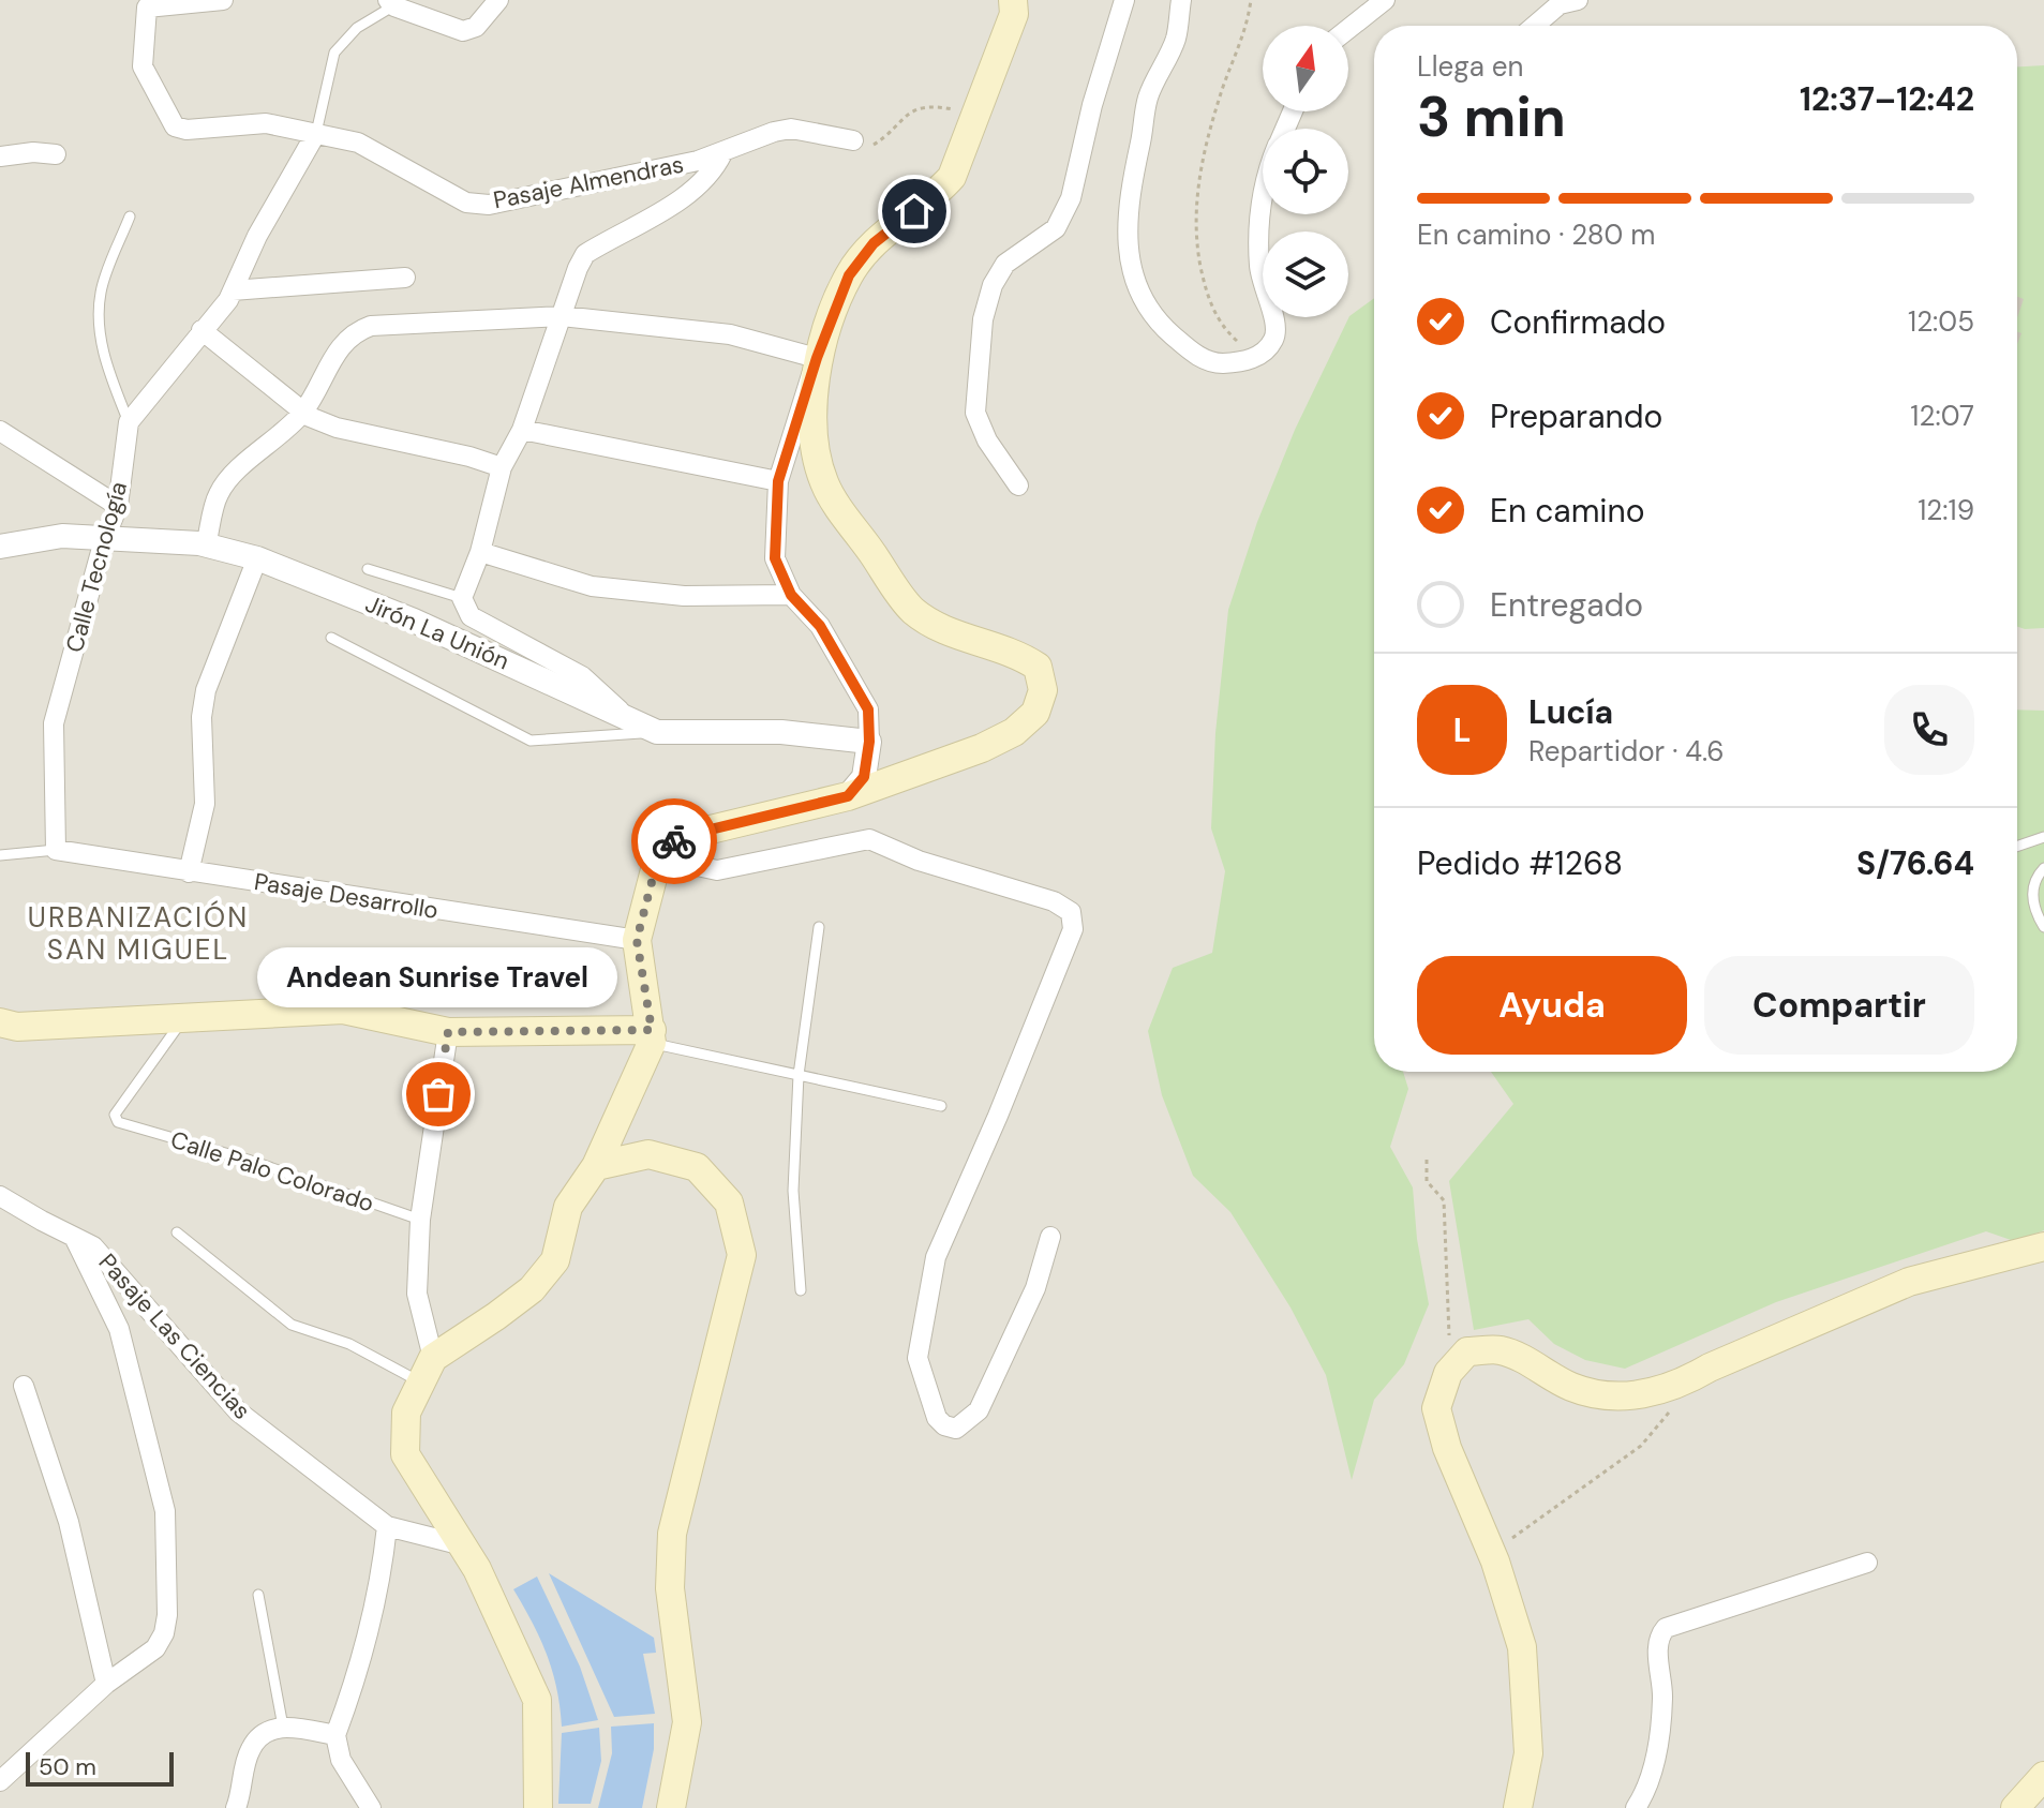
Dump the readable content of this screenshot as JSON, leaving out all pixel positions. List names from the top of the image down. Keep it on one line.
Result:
{"streets":{"street":["Pasaje Almendras","Calle Tecnología","Jirón La Unión","Pasaje Desarrollo","Pasaje Las Ciencias"],"lane":["Calle Palo Colorado"]},"crossings":[["Calle Tecnología","Jirón La Unión"],["Calle Tecnología","Pasaje Desarrollo"]],"districts":["URBANIZACIÓN SAN MIGUEL"],"places":["Andean Sunrise Travel"],"scale_bar":"50 m","north":"top","page":{"heading":["3 min","Llega en","12:37–12:42"],"panel":["Lucía","Repartidor · 4.6","Pedido #1268","S/76.64"],"bar":"En camino · 280 m","list":[["Confirmado","12:05"],["Preparando","12:07"],["En camino","12:19"],"Entregado"],"round":"L","buttons":["Ayuda","Compartir"],"bubble":"Andean Sunrise Travel","scale":"50 m"}}
